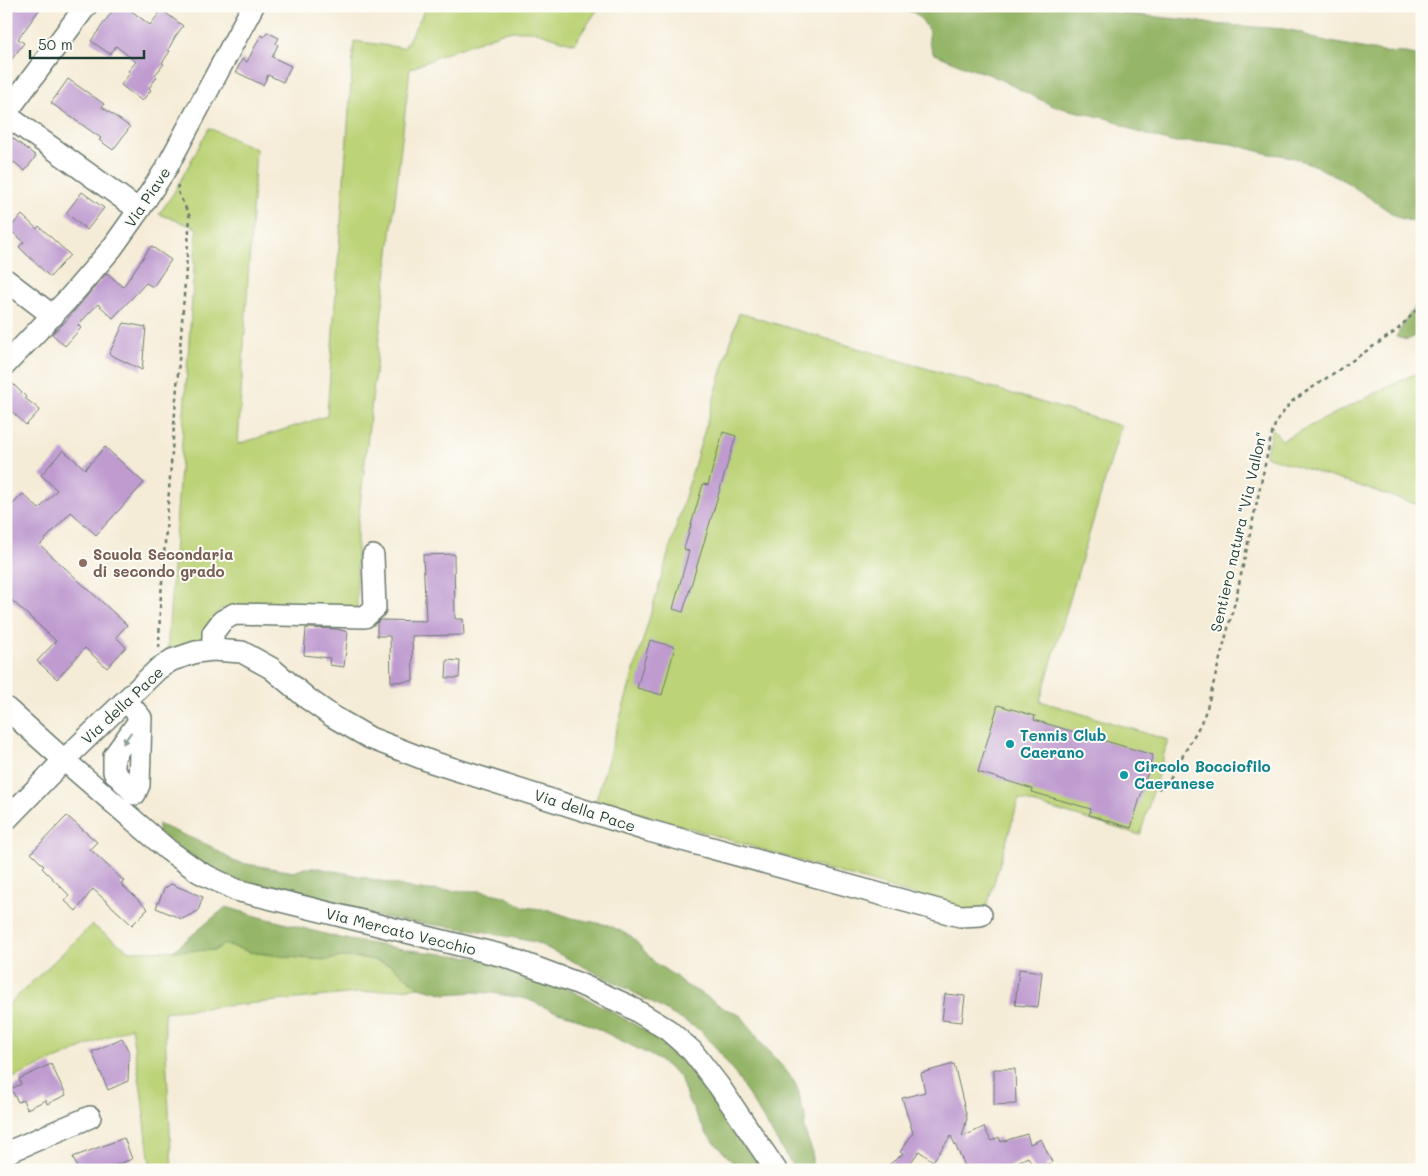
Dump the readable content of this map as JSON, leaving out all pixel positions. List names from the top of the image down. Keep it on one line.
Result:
{"streets":{"street":["Via Piave","Via della Pace","Via Mercato Vecchio"],"path":["Sentiero natura \"Via Vallon\""]},"crossings":[["Via della Pace","Via Mercato Vecchio"]],"places":["Scuola Secondaria di secondo grado","Tennis Club Caerano","Circolo Bocciofilo Caeranese"],"scale_bar":"50 m"}
